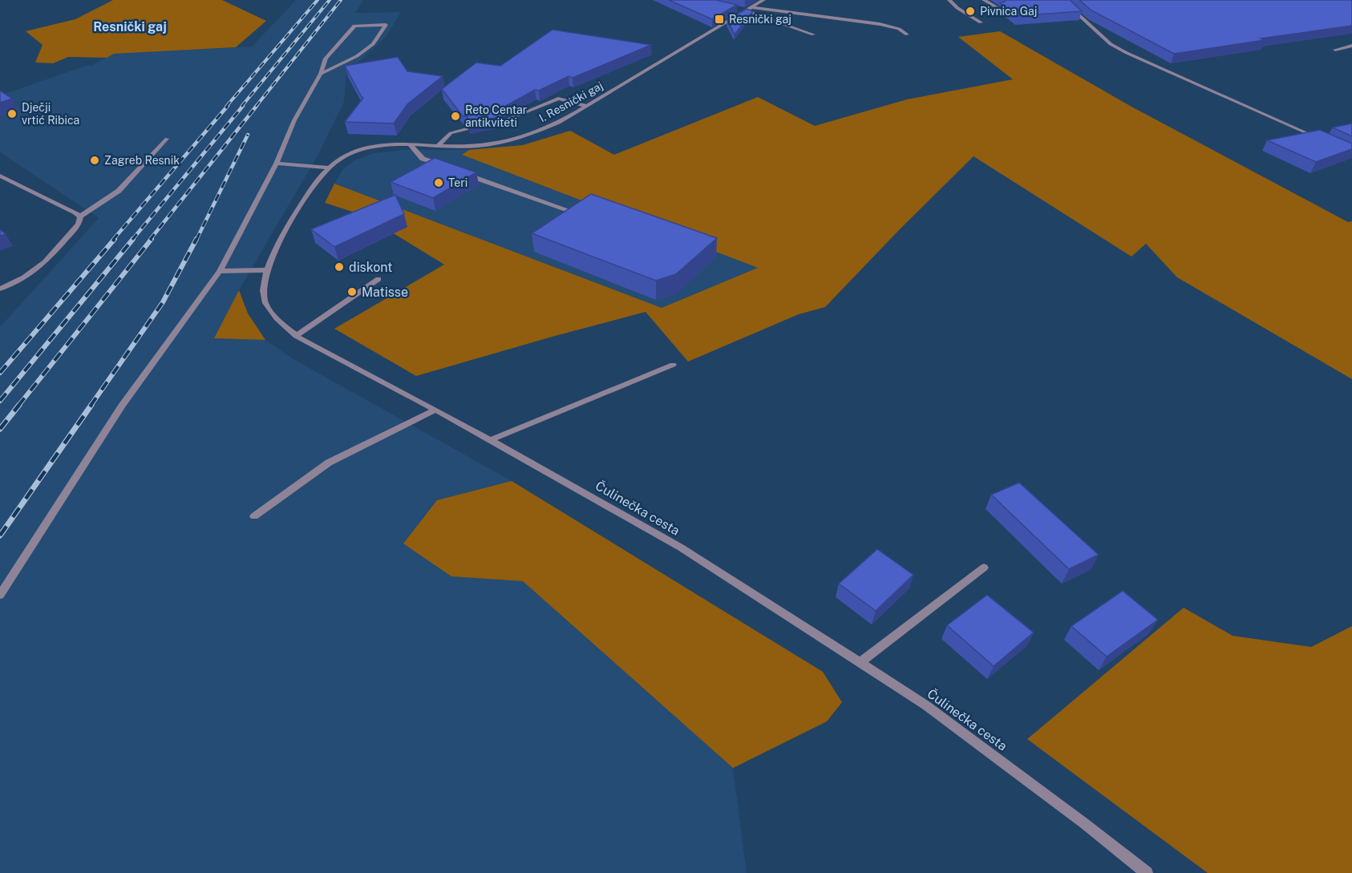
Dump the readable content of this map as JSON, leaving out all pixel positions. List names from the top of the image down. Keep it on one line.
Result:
{"streets":{"street":["I. Resnički gaj","Čulinečka cesta"]},"crossings":[["I. Resnički gaj","Čulinečka cesta"]],"districts":["Resnički gaj"],"places":{"other":["Pivnica Gaj","Dječji vrtić Ribica","Reto Centar antikviteti","Zagreb Resnik","Teri","diskont","Matisse"],"transit":["Resnički gaj"]}}
